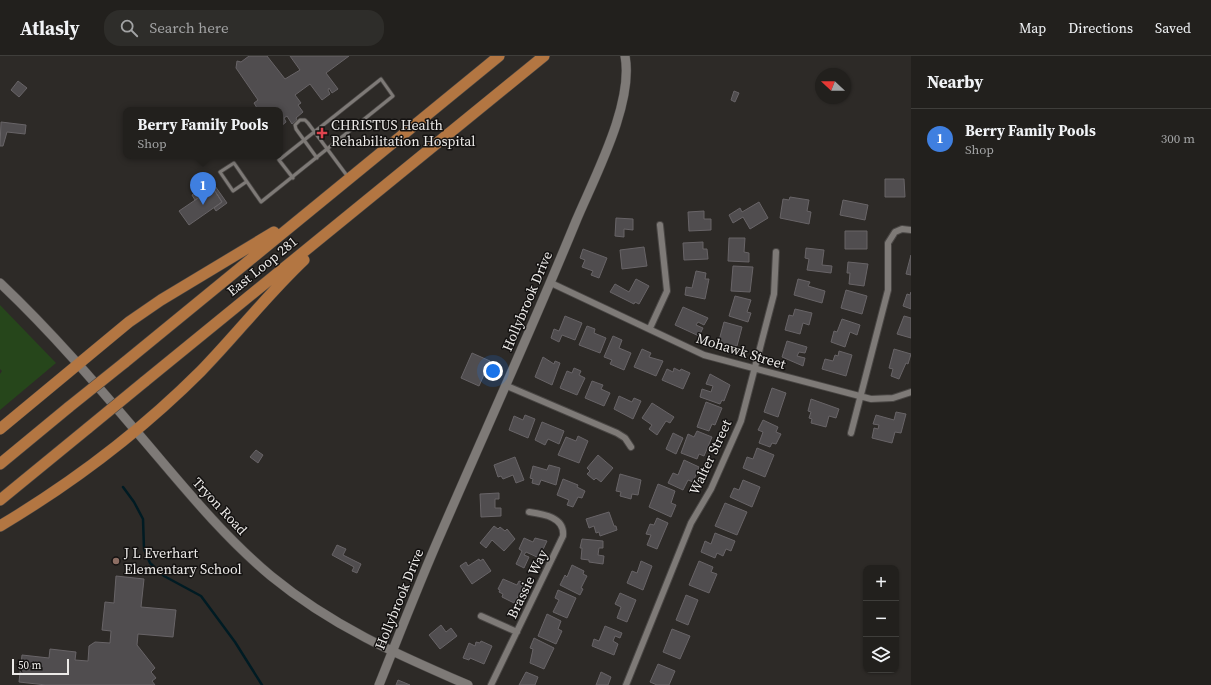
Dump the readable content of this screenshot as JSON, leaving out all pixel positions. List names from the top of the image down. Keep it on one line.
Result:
{"streets":{"highway":["East Loop 281"],"street":["Hollybrook Drive","Mohawk Street","Walter Street","Tryon Road","Brassie Way"]},"crossings":[["Hollybrook Drive","Mohawk Street"],["Hollybrook Drive","Tryon Road"],["Mohawk Street","Walter Street"]],"places":{"health":["CHRISTUS Health Rehabilitation Hospital"],"other":["J L Everhart Elementary School"]},"scale_bar":"50 m","north":"left","page":{"header":"Atlasly","search":"Search here","nav":["Map","Directions","Saved"],"heading":"Nearby","popup":["Berry Family Pools","Shop"],"list":[{"mark":"1","name":"Berry Family Pools","note":"Shop","value":"300 m"}],"pins":"1","map_buttons":["+","−"],"scale":"50 m"}}
